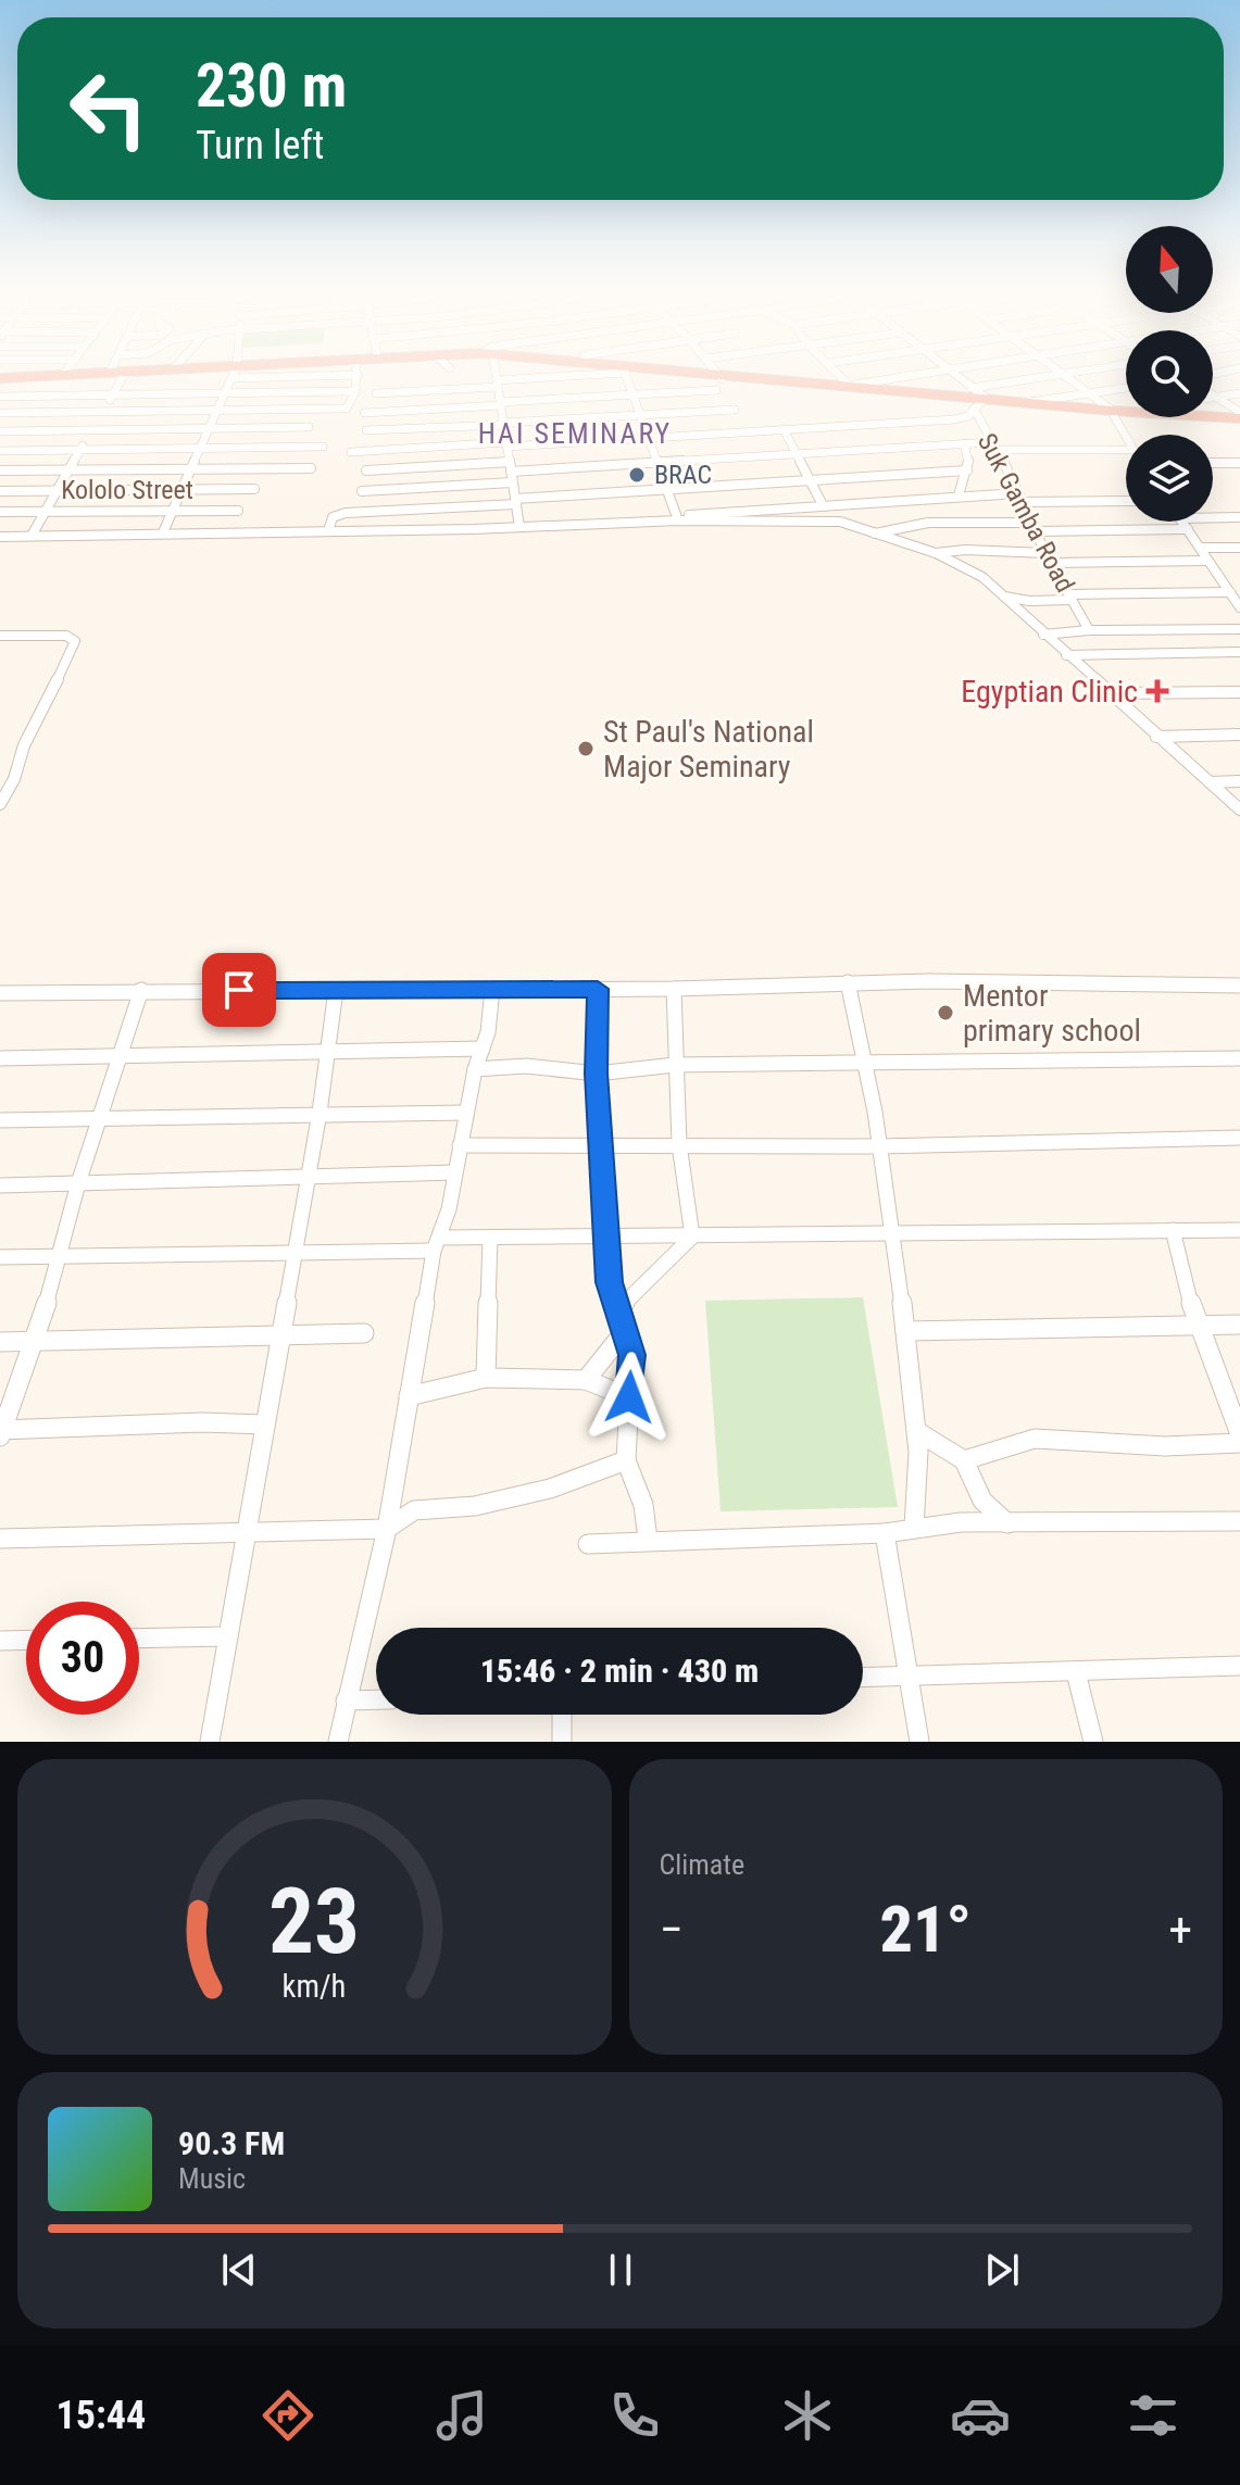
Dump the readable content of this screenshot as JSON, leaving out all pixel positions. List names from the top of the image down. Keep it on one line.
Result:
{"streets":{"street":["Kololo Street","Suk Gamba Road"]},"districts":["HAI SEMINARY"],"places":{"other":["BRAC","St Paul's National Major Seminary","Mentor primary school"],"health":["Egyptian Clinic"]},"north":"top","page":{"turn":["230 m","Turn left"],"limit":"30","trip":"15:46 · 2 min · 430 m","tile":"Climate","heat":["−","21°","+"],"song":["90.3 FM","Music"],"tabs":"15:44","gauge":["23","km/h"]}}
